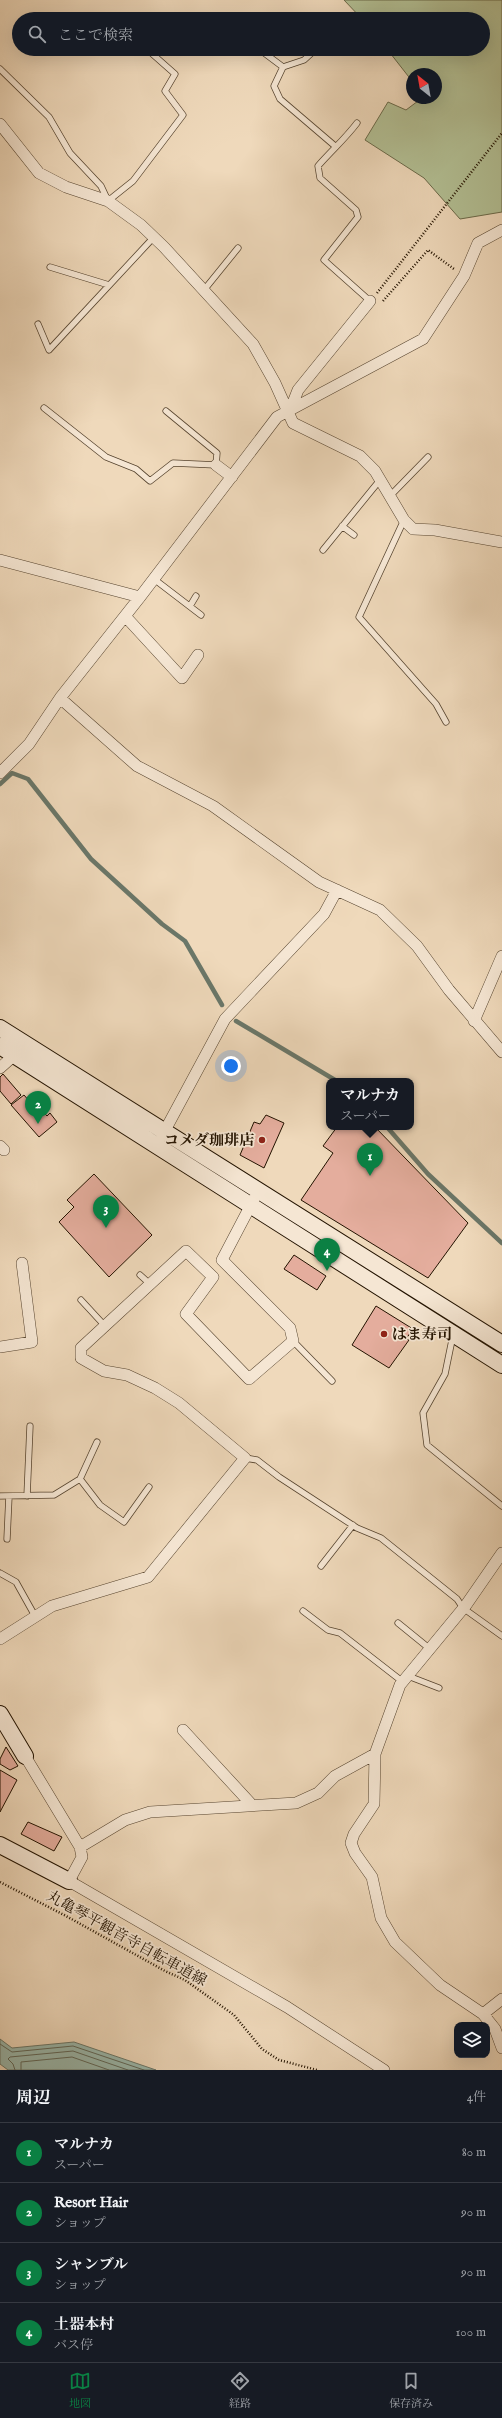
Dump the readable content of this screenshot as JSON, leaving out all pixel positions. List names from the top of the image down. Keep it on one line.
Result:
{"streets":{"path":["丸亀琴平観音寺自転車道線"]},"places":["コメダ珈琲店","はま寿司"],"north":"top left","page":{"search":"ここで検索","popup":["マルナカ","スーパー"],"pins":["2","1","3","4"],"heading":["周辺","4件"],"list":[{"mark":"1","name":"マルナカ","note":"スーパー","value":"80 m"},{"mark":"2","name":"Resort Hair","note":"ショップ","value":"90 m"},{"mark":"3","name":"シャンブル","note":"ショップ","value":"90 m"},{"mark":"4","name":"土器本村","note":"バス停","value":"100 m"}],"nav":["地図","経路","保存済み"]}}
